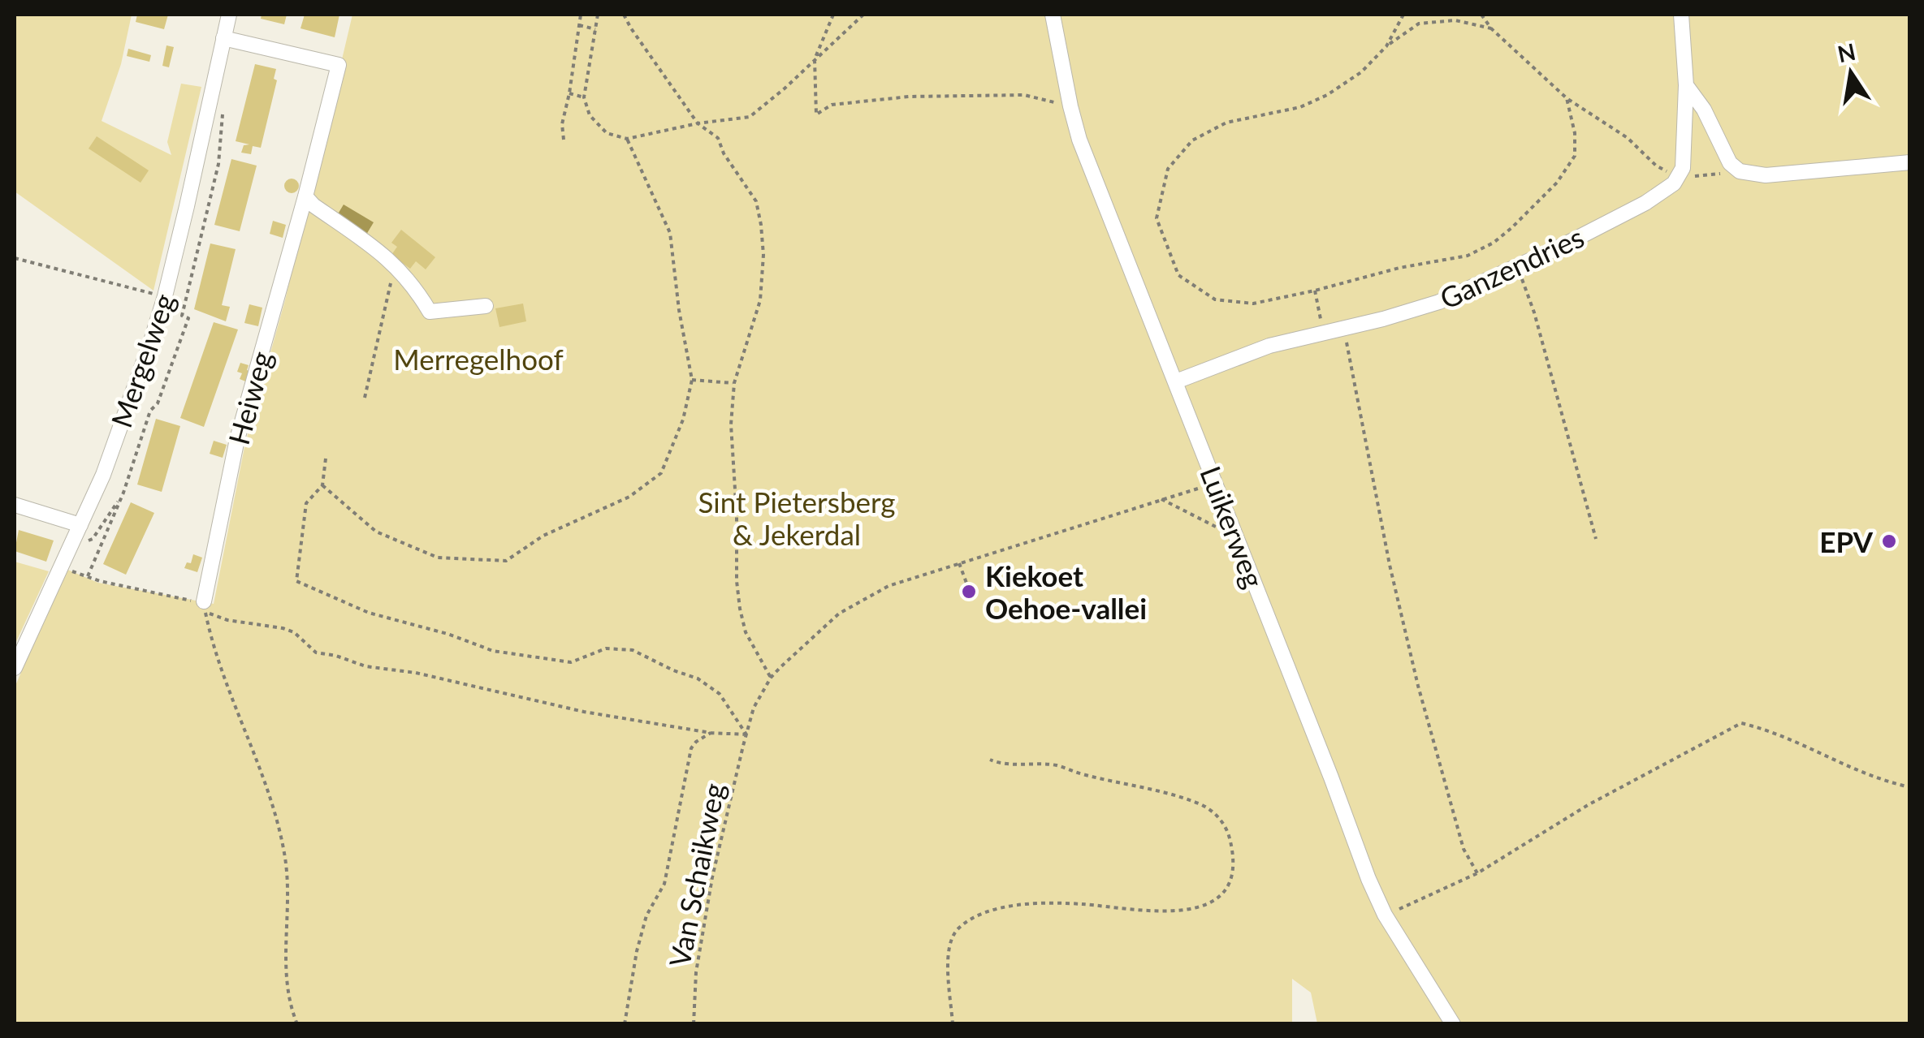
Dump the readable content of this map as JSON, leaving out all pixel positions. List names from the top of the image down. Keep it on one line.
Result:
{"streets":{"street":["Ganzendries","Mergelweg","Heiweg","Luikerweg"],"path":["Van Schaikweg"]},"crossings":[["Ganzendries","Luikerweg"],["Mergelweg","Heiweg"],["Luikerweg","Van Schaikweg"]],"parks":["Merregelhoof","Sint Pietersberg & Jekerdal"],"places":["EPV","Kiekoet Oehoe-vallei"],"north":"top"}
